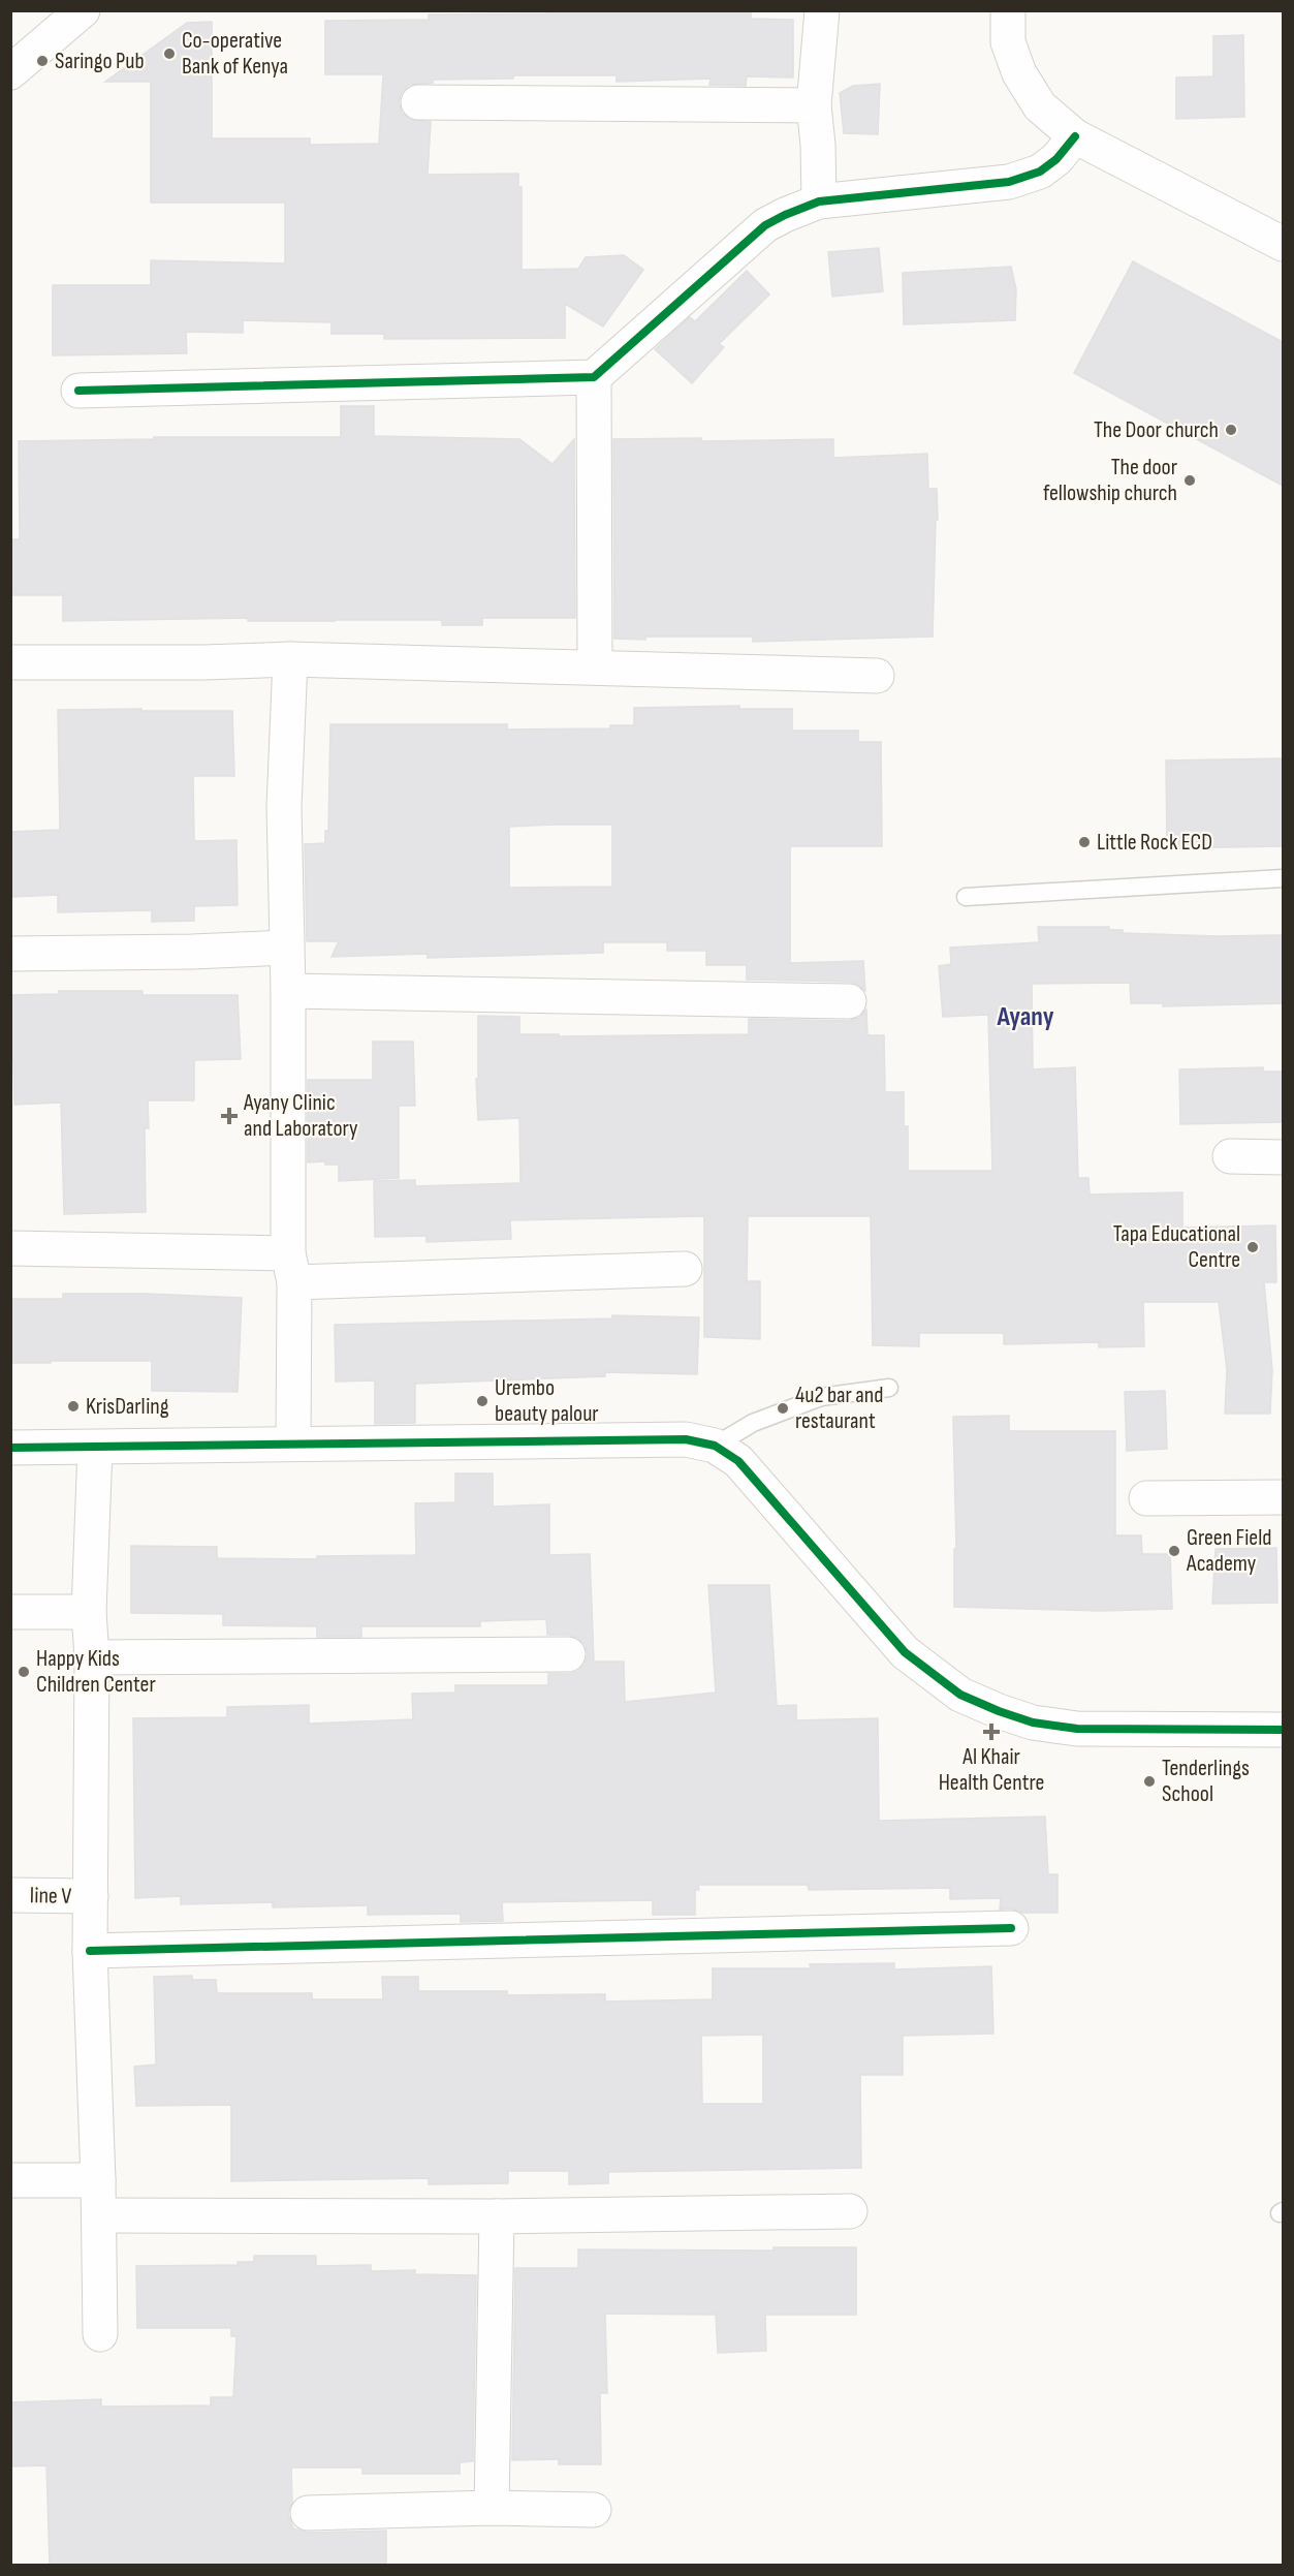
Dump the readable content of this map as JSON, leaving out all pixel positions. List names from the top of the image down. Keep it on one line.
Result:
{"streets":{"street":["line V"]},"districts":["Ayany"],"places":{"other":["Co-operative Bank of Kenya","Saringo Pub","The Door church","The door fellowship church","Little Rock ECD","Tapa Educational Centre","Urembo beauty palour","KrisDarling","4u2 bar and restaurant","Green Field Academy","Happy Kids Children Center","Tenderlings School"],"health":["Ayany Clinic and Laboratory","Al Khair Health Centre"]}}
